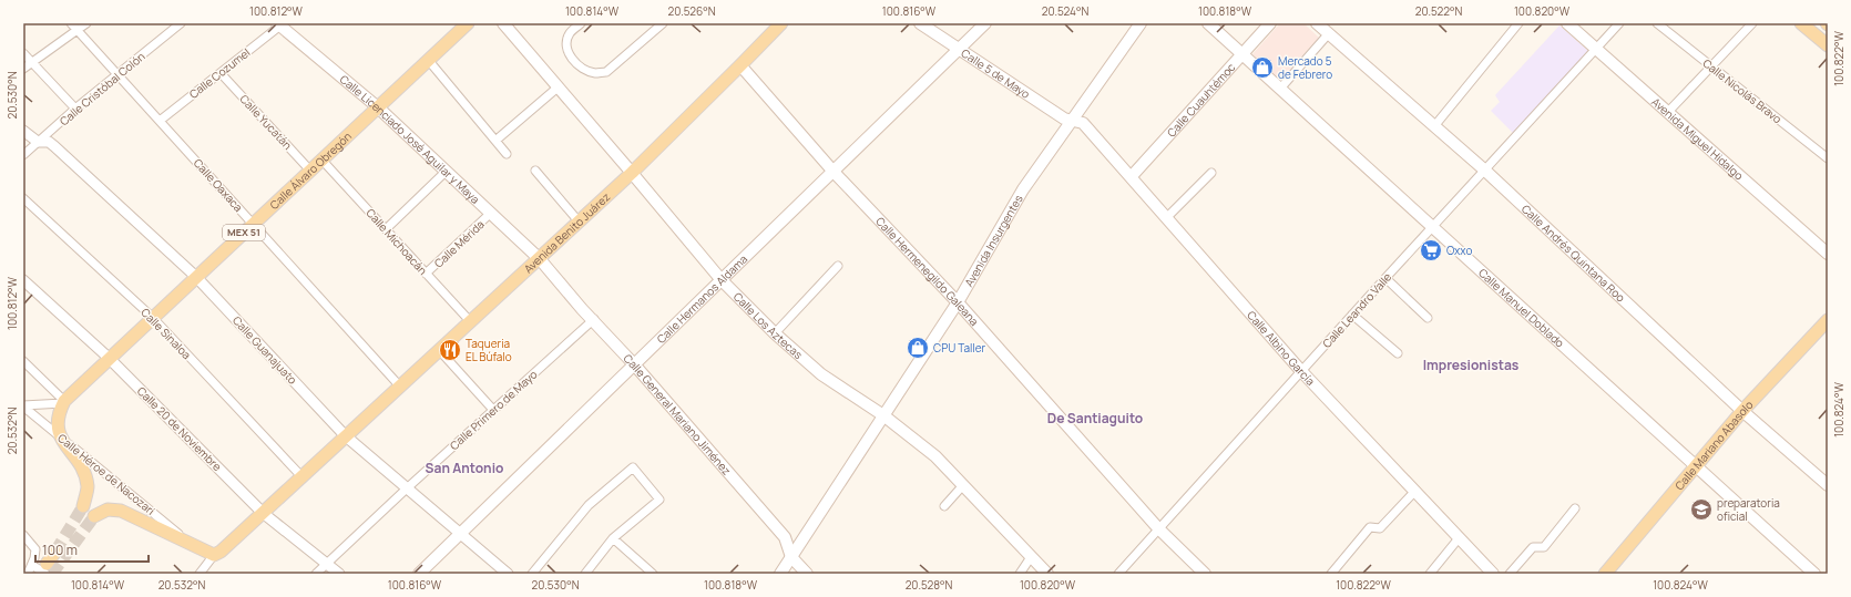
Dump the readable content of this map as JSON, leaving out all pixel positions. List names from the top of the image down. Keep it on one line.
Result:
{"streets":{"main road":["Calle 5 de Mayo","Calle Cuauhtémoc","Avenida Miguel Hidalgo","Calle Licenciado José Aguilar y Maya","Calle Álvaro Obregón","MEX 51","Avenida Benito Juárez","Avenida Insurgentes","Calle Andrés Quintana Roo","Calle Hermenegildo Galeana","Calle Hermanos Aldama","Calle Manuel Doblado","Calle Los Aztecas","Calle Albino García","Calle General Mariano Jiménez","Calle Mariano Abasolo"],"street":["Calle Cozumel","Calle Cristóbal Colón","Calle Nicolás Bravo","Calle Yucatán","Calle Oaxaca","Calle Michoacán","Calle Mérida","Calle Leandro Valle","Calle Sinaloa","Calle Guanajuato","Calle Primero de Mayo","Calle 20 de Noviembre","Calle Héroe de Nacozari"]},"crossings":[["Calle Cozumel","Calle Yucatán"],["Calle Cozumel","Calle Licenciado José Aguilar y Maya"],["Calle Cozumel","Calle Oaxaca"],["Calle 5 de Mayo","Avenida Insurgentes"],["Calle 5 de Mayo","Calle Hermanos Aldama"],["Calle 5 de Mayo","Calle Albino García"],["Calle Cristóbal Colón","Calle Oaxaca"],["Calle Cristóbal Colón","Calle Guanajuato"],["Calle Cuauhtémoc","Calle Manuel Doblado"],["Calle Cuauhtémoc","Calle Albino García"],["Calle Yucatán","Calle Álvaro Obregón"],["Avenida Miguel Hidalgo","Calle Leandro Valle"],["Calle Licenciado José Aguilar y Maya","Calle Álvaro Obregón"],["Calle Licenciado José Aguilar y Maya","Avenida Benito Juárez"],["Calle Licenciado José Aguilar y Maya","Calle Mérida"],["Calle Licenciado José Aguilar y Maya","Calle General Mariano Jiménez"],["Calle Álvaro Obregón","Calle Oaxaca"],["Calle Álvaro Obregón","Calle Michoacán"],["Calle Álvaro Obregón","Calle Sinaloa"],["Calle Álvaro Obregón","Calle Guanajuato"],["Calle Álvaro Obregón","Calle 20 de Noviembre"],["Calle Oaxaca","Avenida Benito Juárez"],["Avenida Benito Juárez","Calle Michoacán"],["Avenida Benito Juárez","Calle Hermenegildo Galeana"],["Avenida Benito Juárez","Calle Los Aztecas"],["Avenida Benito Juárez","Calle Sinaloa"],["Avenida Benito Juárez","Calle Guanajuato"],["Avenida Benito Juárez","Calle General Mariano Jiménez"],["Avenida Benito Juárez","Calle 20 de Noviembre"],["Avenida Insurgentes","Calle Hermenegildo Galeana"],["Avenida Insurgentes","Calle Los Aztecas"],["Avenida Insurgentes","Calle Albino García"],["Avenida Insurgentes","Calle General Mariano Jiménez"],["Calle Michoacán","Calle Mérida"],["Calle Andrés Quintana Roo","Calle Leandro Valle"],["Calle Andrés Quintana Roo","Calle Mariano Abasolo"],["Calle Hermenegildo Galeana","Calle Hermanos Aldama"],["Calle Hermenegildo Galeana","Calle Leandro Valle"],["Calle Hermanos Aldama","Calle Los Aztecas"],["Calle Hermanos Aldama","Calle Guanajuato"],["Calle Hermanos Aldama","Calle General Mariano Jiménez"],["Calle Manuel Doblado","Calle Leandro Valle"],["Calle Manuel Doblado","Calle Mariano Abasolo"],["Calle Leandro Valle","Calle Albino García"],["Calle Guanajuato","Calle Primero de Mayo"],["Calle Primero de Mayo","Calle General Mariano Jiménez"],["Calle Primero de Mayo","Calle 20 de Noviembre"]],"districts":["Impresionistas","De Santiaguito","San Antonio"],"places":{"shop":["Mercado 5 de Febrero","CPU Taller"],"supermarket":["Oxxo"],"restaurant":["Taqueria EL Búfalo"],"school or university":["preparatoria oficial"]},"scale_bar":"100 m","coordinates":["100.812°W","100.814°W","20.526°N","100.816°W","20.524°N","100.818°W","20.522°N","100.820°W","100.822°W","20.530°N","100.824°W","20.532°N","20.528°N"]}
